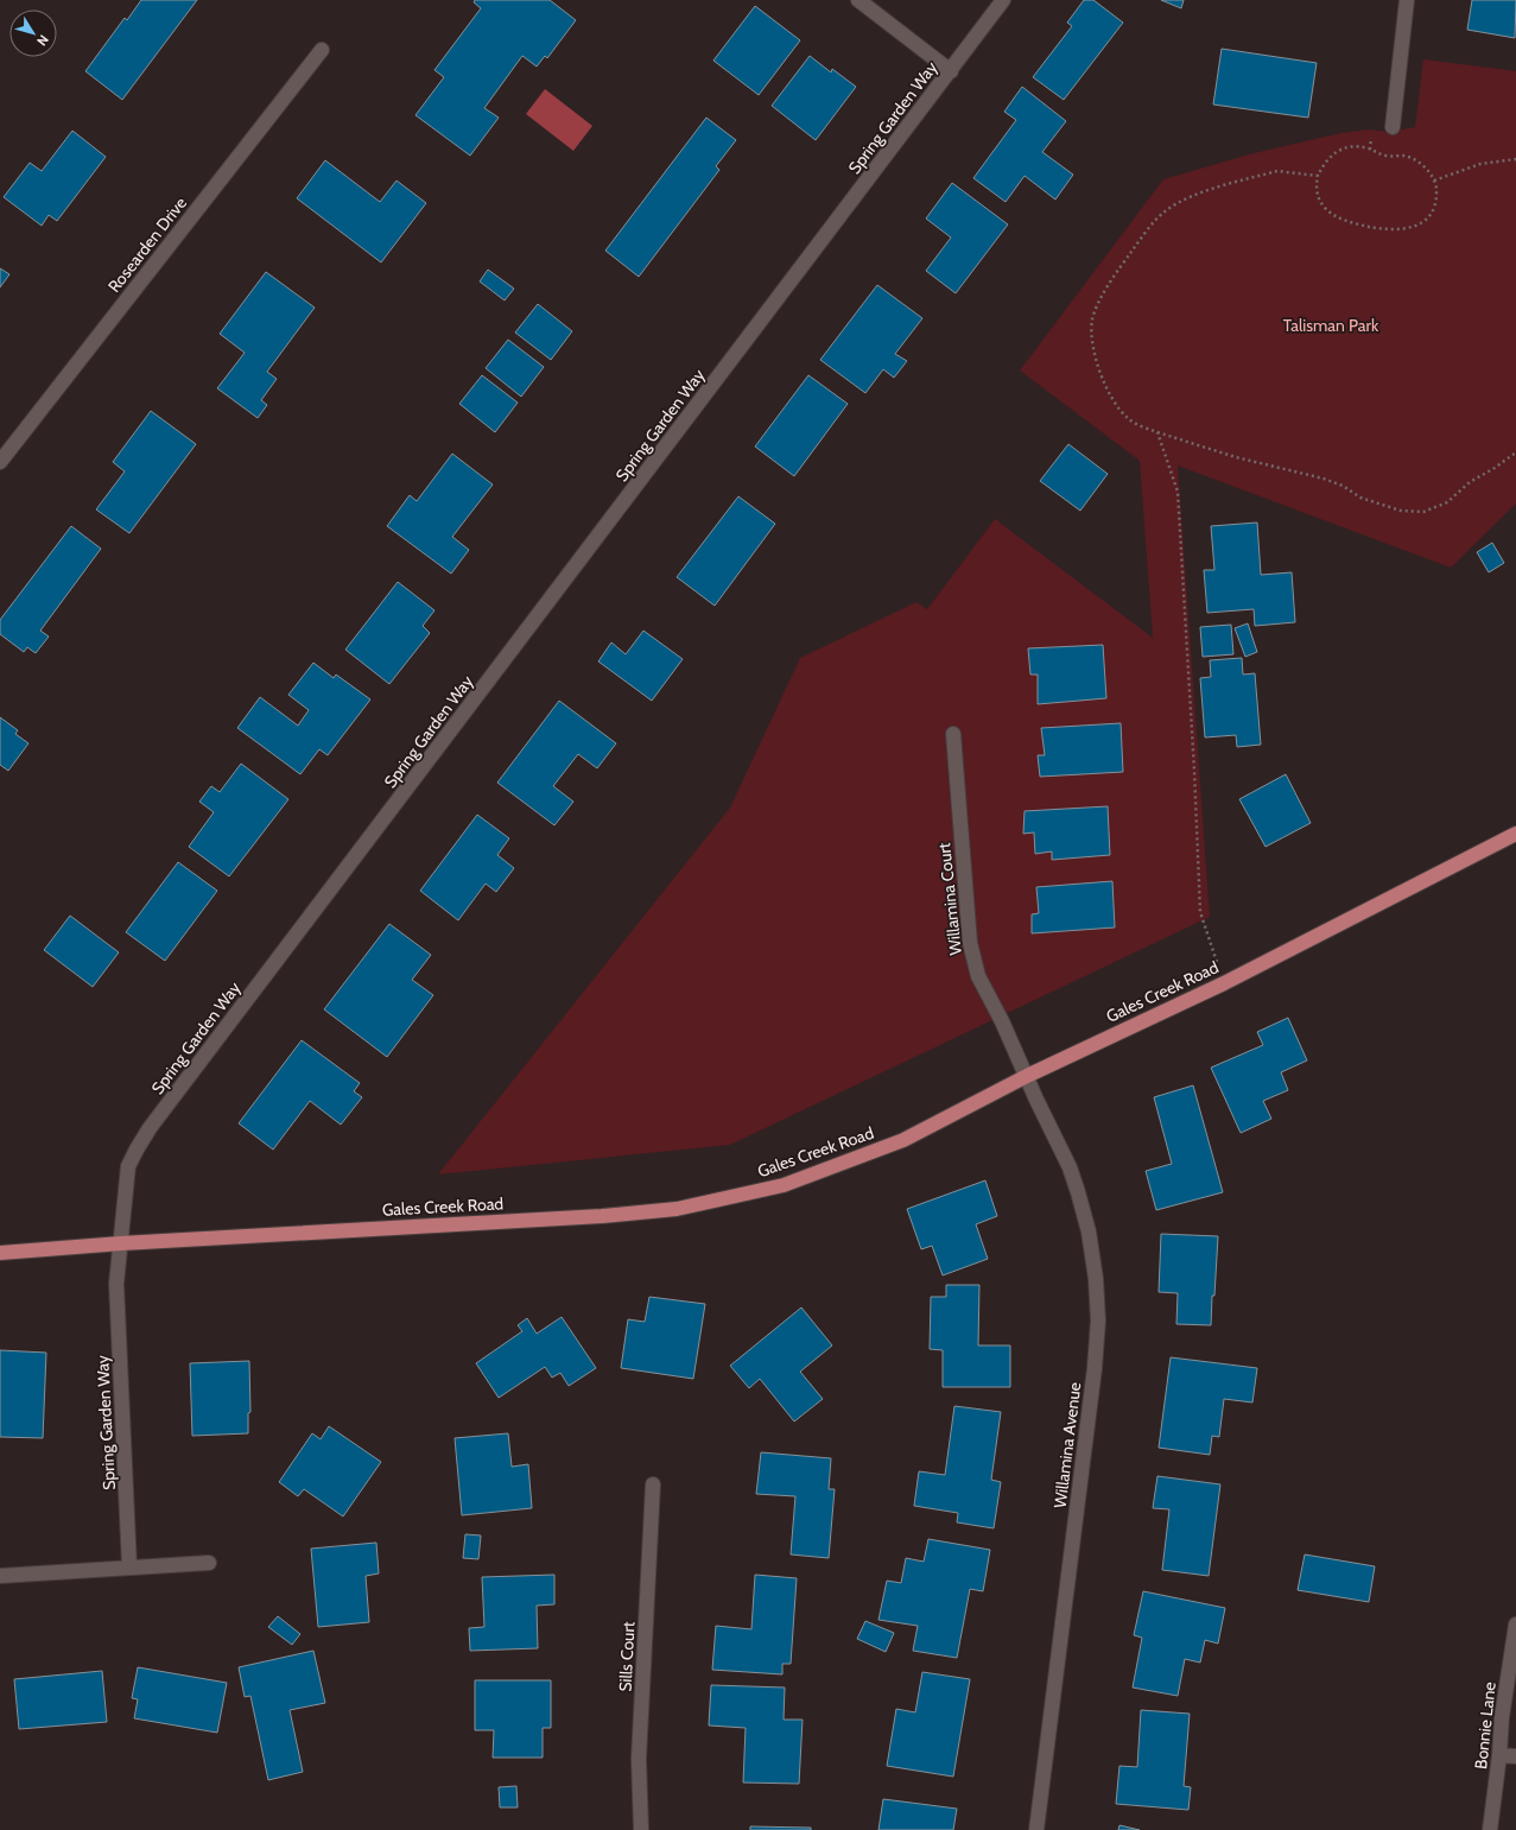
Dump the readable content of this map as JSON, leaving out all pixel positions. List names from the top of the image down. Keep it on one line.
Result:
{"streets":{"main road":["Gales Creek Road"],"street":["Spring Garden Way","Rosearden Drive","Willamina Court","Willamina Avenue","Sills Court","Bonnie Lane"]},"crossings":[["Spring Garden Way","Gales Creek Road"],["Willamina Court","Gales Creek Road"],["Willamina Court","Willamina Avenue"],["Gales Creek Road","Willamina Avenue"]],"parks":["Talisman Park"],"north":"bottom right"}
